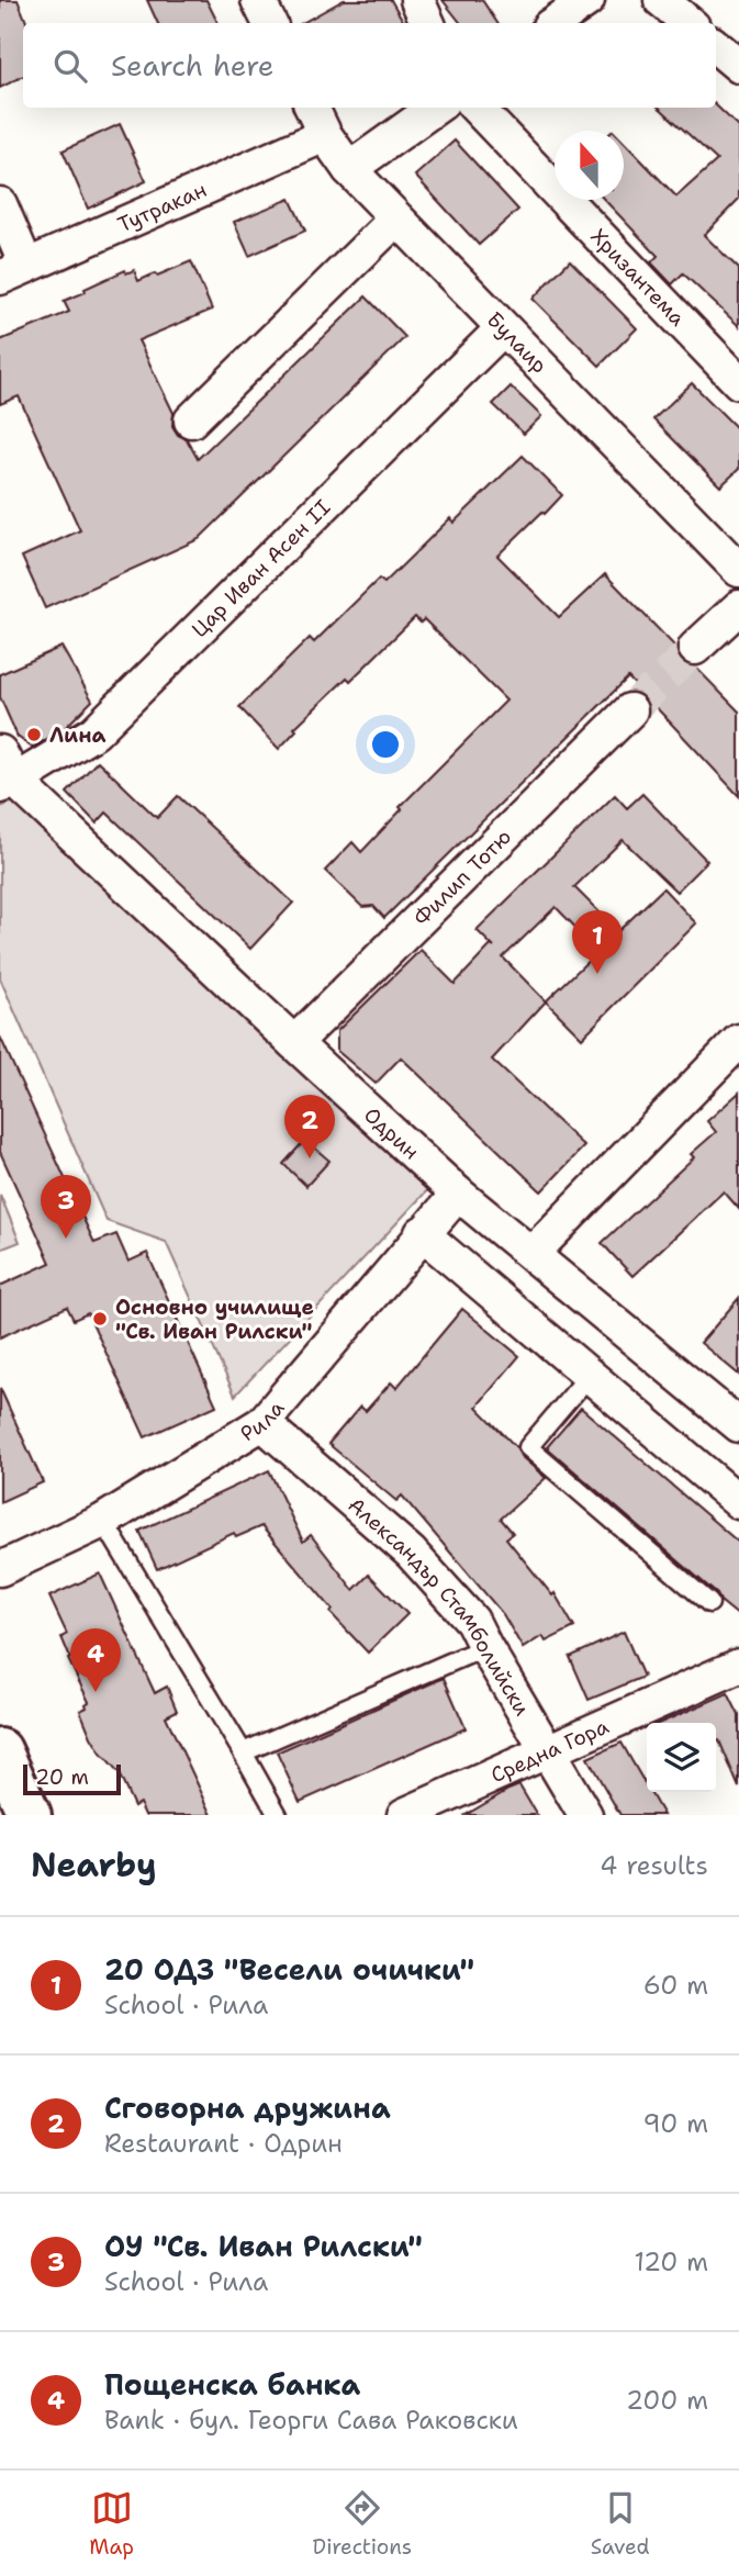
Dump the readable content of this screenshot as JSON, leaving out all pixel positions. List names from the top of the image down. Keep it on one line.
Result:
{"streets":{"street":["Тутракан","Хризантема","Булаир","Цар Иван Асен II","Филип Тотю","Одрин","Рила","Александър Стамболийски","Средна Гора"]},"crossings":[["Тутракан","Булаир"],["Булаир","Цар Иван Асен II"],["Цар Иван Асен II","Одрин"],["Филип Тотю","Одрин"],["Одрин","Рила"],["Рила","Александър Стамболийски"],["Александър Стамболийски","Средна Гора"]],"places":["Лина","Основно училище \"Св. Иван Рилски\""],"scale_bar":"20 m","north":"top","page":{"search":"Search here","pins":["1","2","3","4"],"scale":"20 m","heading":["Nearby","4 results"],"list":[{"mark":"1","name":"20 ОДЗ \"Весели очички\"","note":"School · Рила","value":"60 m"},{"mark":"2","name":"Сговорна дружина","note":"Restaurant · Одрин","value":"90 m"},{"mark":"3","name":"ОУ \"Св. Иван Рилски\"","note":"School · Рила","value":"120 m"},{"mark":"4","name":"Пощенска банка","note":"Bank · бул. Георги Сава Раковски","value":"200 m"}],"nav":["Map","Directions","Saved"]}}
